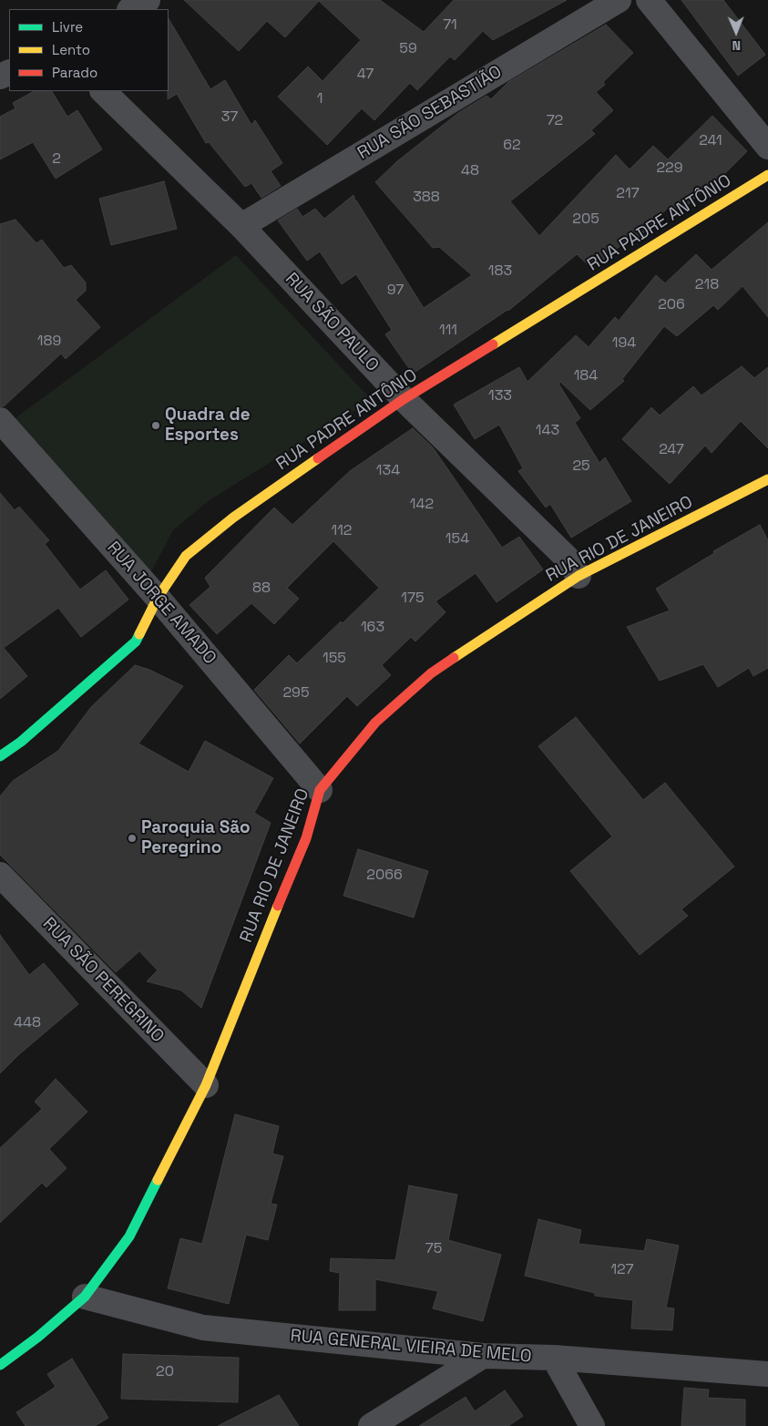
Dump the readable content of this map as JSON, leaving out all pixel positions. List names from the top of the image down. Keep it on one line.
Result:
{"streets":{"main road":["RUA PADRE ANTÔNIO","RUA RIO DE JANEIRO"],"street":["RUA SÃO SEBASTIÃO","RUA SÃO PAULO","RUA JORGE AMADO","RUA SÃO PEREGRINO","RUA GENERAL VIEIRA DE MELO"]},"crossings":[["RUA SÃO SEBASTIÃO","RUA SÃO PAULO"],["RUA PADRE ANTÔNIO","RUA SÃO PAULO"],["RUA PADRE ANTÔNIO","RUA JORGE AMADO"],["RUA SÃO PAULO","RUA RIO DE JANEIRO"],["RUA RIO DE JANEIRO","RUA JORGE AMADO"],["RUA RIO DE JANEIRO","RUA SÃO PEREGRINO"],["RUA RIO DE JANEIRO","RUA GENERAL VIEIRA DE MELO"]],"places":["Quadra de Esportes","Paroquia São Peregrino"],"house_numbers":["71","59","47","1","37","72","241","62","2","229","48","217","388","205","183","218","97","206","111","189","194","184","133","143","247","25","134","142","112","154","88","175","163","155","295","2066","448","75","127","20"],"legend":["Livre","Lento","Parado"],"north":"bottom"}
